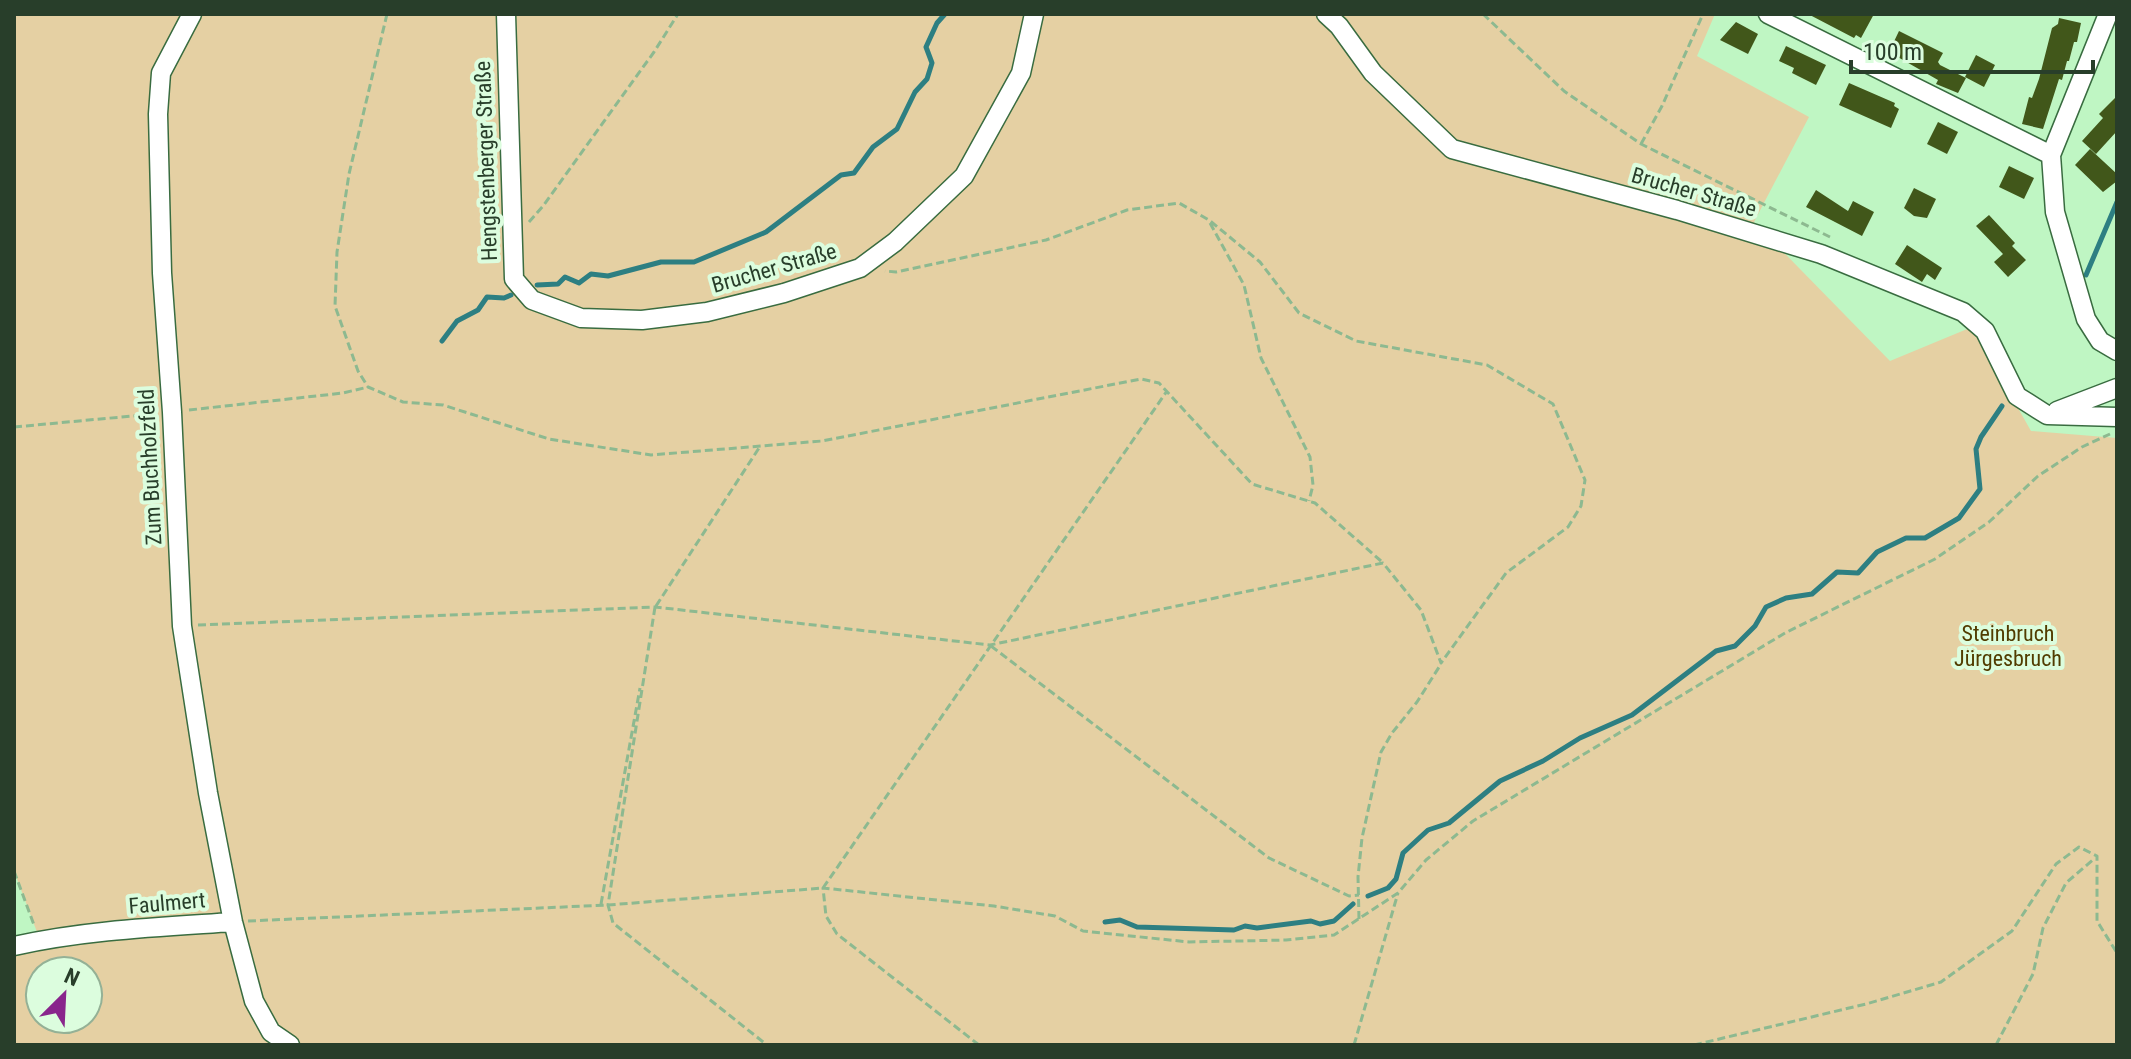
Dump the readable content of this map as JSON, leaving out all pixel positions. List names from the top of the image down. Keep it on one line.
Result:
{"streets":{"street":["Hengstenberger Straße","Brucher Straße","Zum Buchholzfeld","Faulmert"]},"crossings":[["Hengstenberger Straße","Brucher Straße"],["Zum Buchholzfeld","Faulmert"]],"parks":["Steinbruch Jürgesbruch"],"scale_bar":"100 m","north":"top right"}
